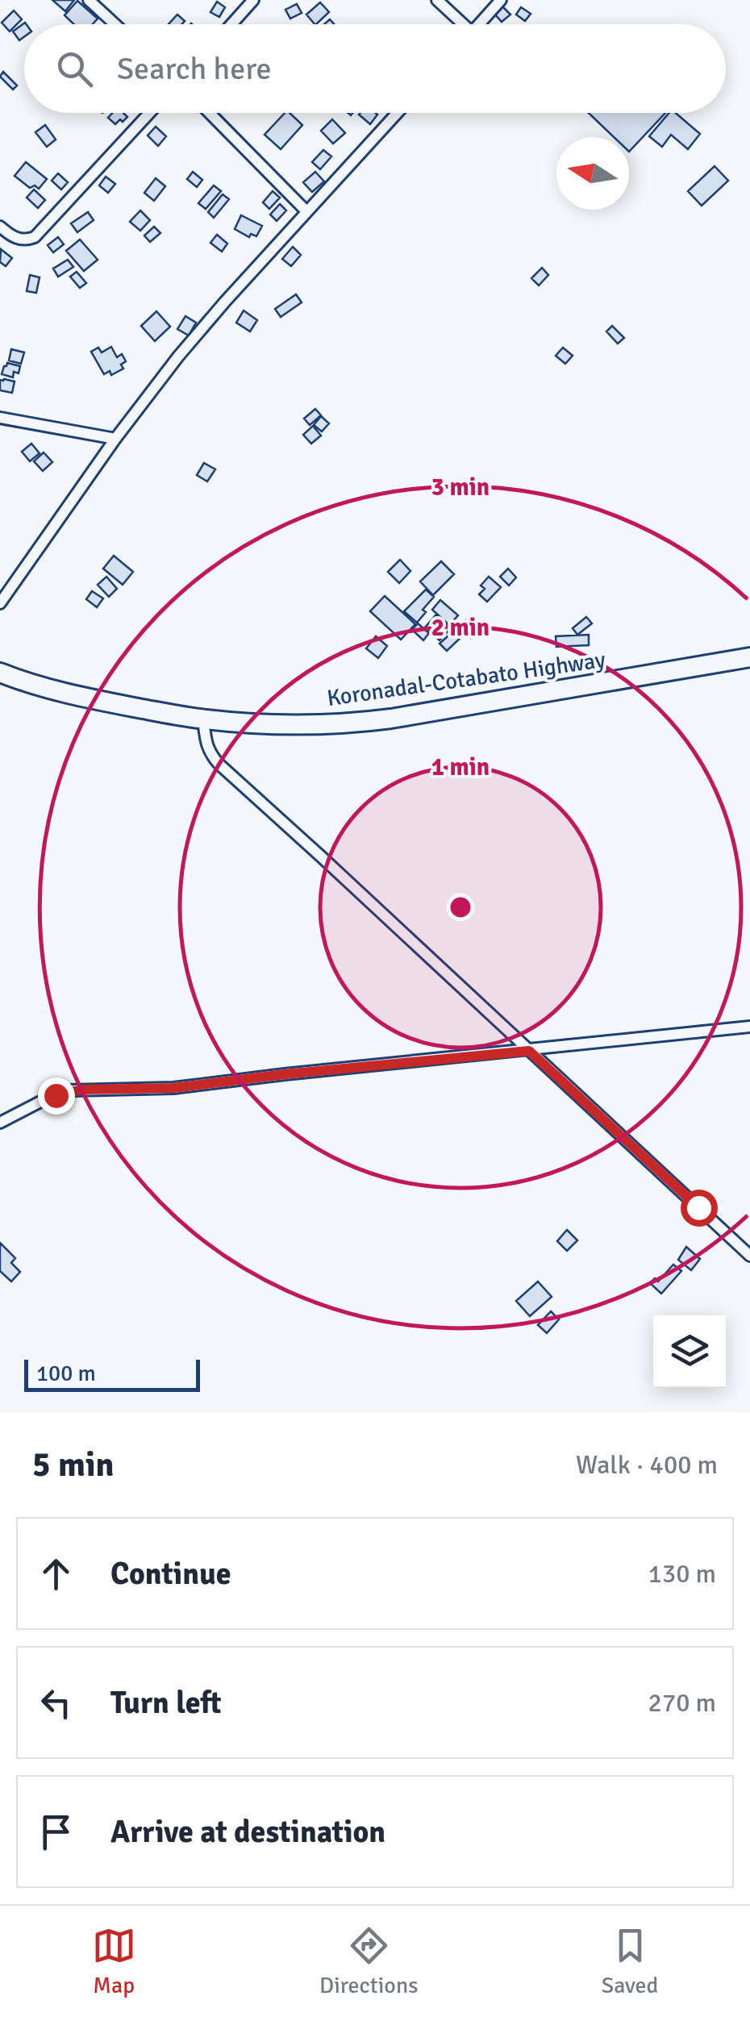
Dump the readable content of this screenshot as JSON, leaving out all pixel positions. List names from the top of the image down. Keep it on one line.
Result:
{"streets":{"highway":["Koronadal-Cotabato Highway"]},"scale_bar":"100 m","north":"left","page":{"search":"Search here","scale":"100 m","heading":["5 min","Walk · 400 m"],"list":[["Continue","130 m"],["Turn left","270 m"],"Arrive at destination"],"nav":["Map","Directions","Saved"]},"rings":["3 min","2 min","1 min"]}
